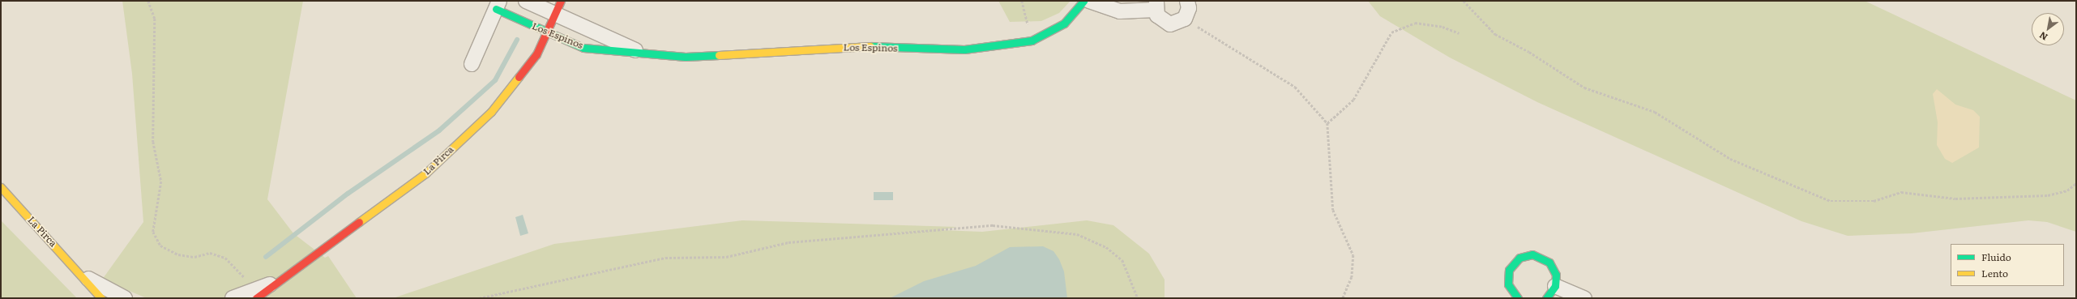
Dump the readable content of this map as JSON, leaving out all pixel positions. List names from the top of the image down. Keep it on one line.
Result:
{"streets":{"street":["Los Espinos","La Pirca"]},"crossings":[["Los Espinos","La Pirca"]],"legend":["Fluido","Lento"],"north":"bottom left"}
